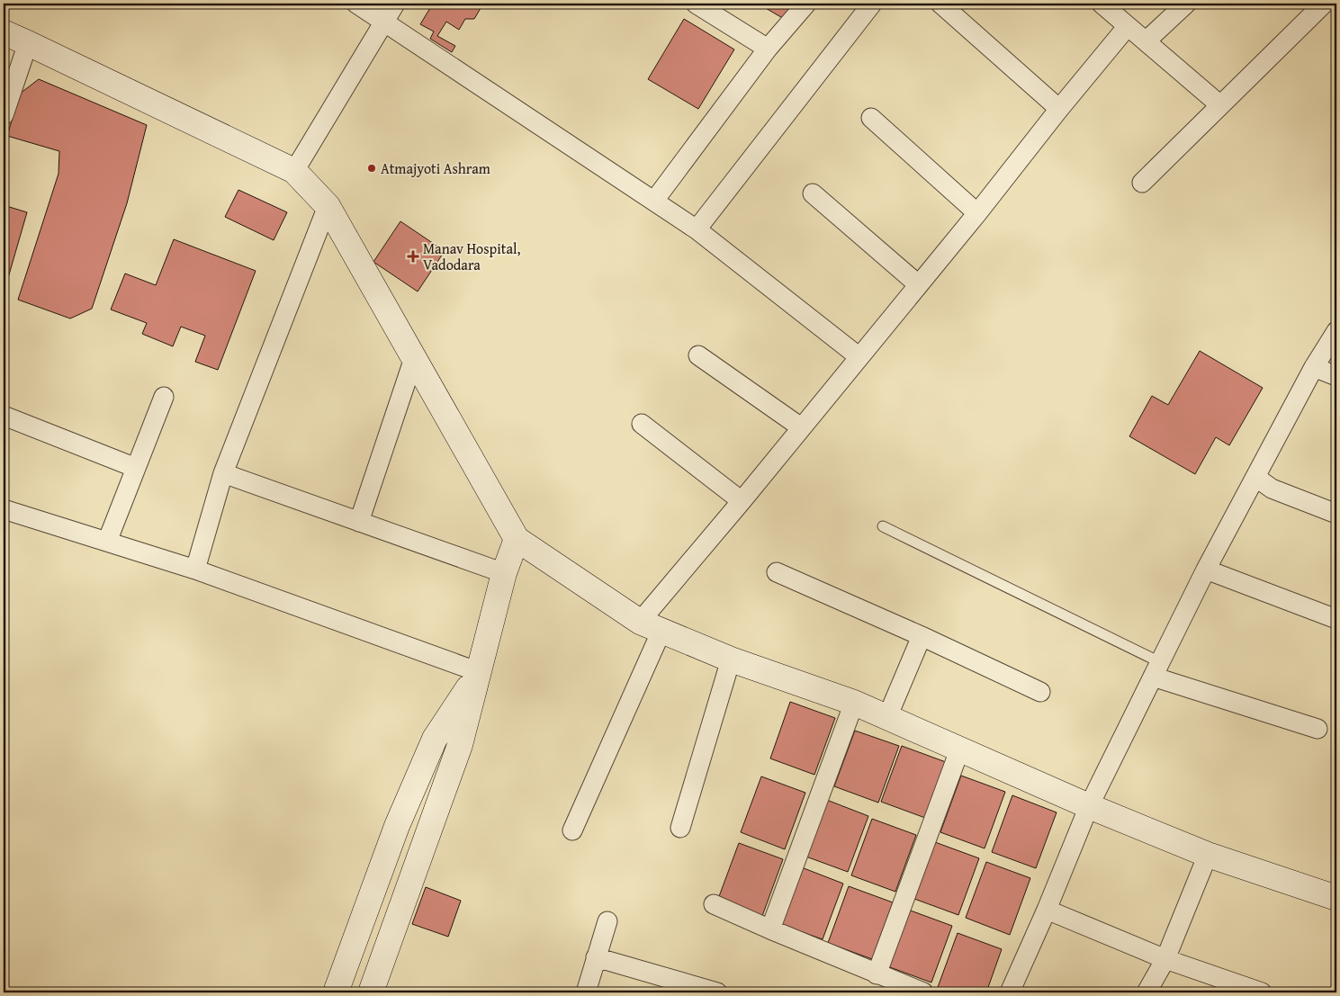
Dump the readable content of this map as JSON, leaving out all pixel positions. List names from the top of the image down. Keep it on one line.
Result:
{"places":{"other":["Atmajyoti Ashram"],"health":["Manav Hospital, Vadodara"]}}
